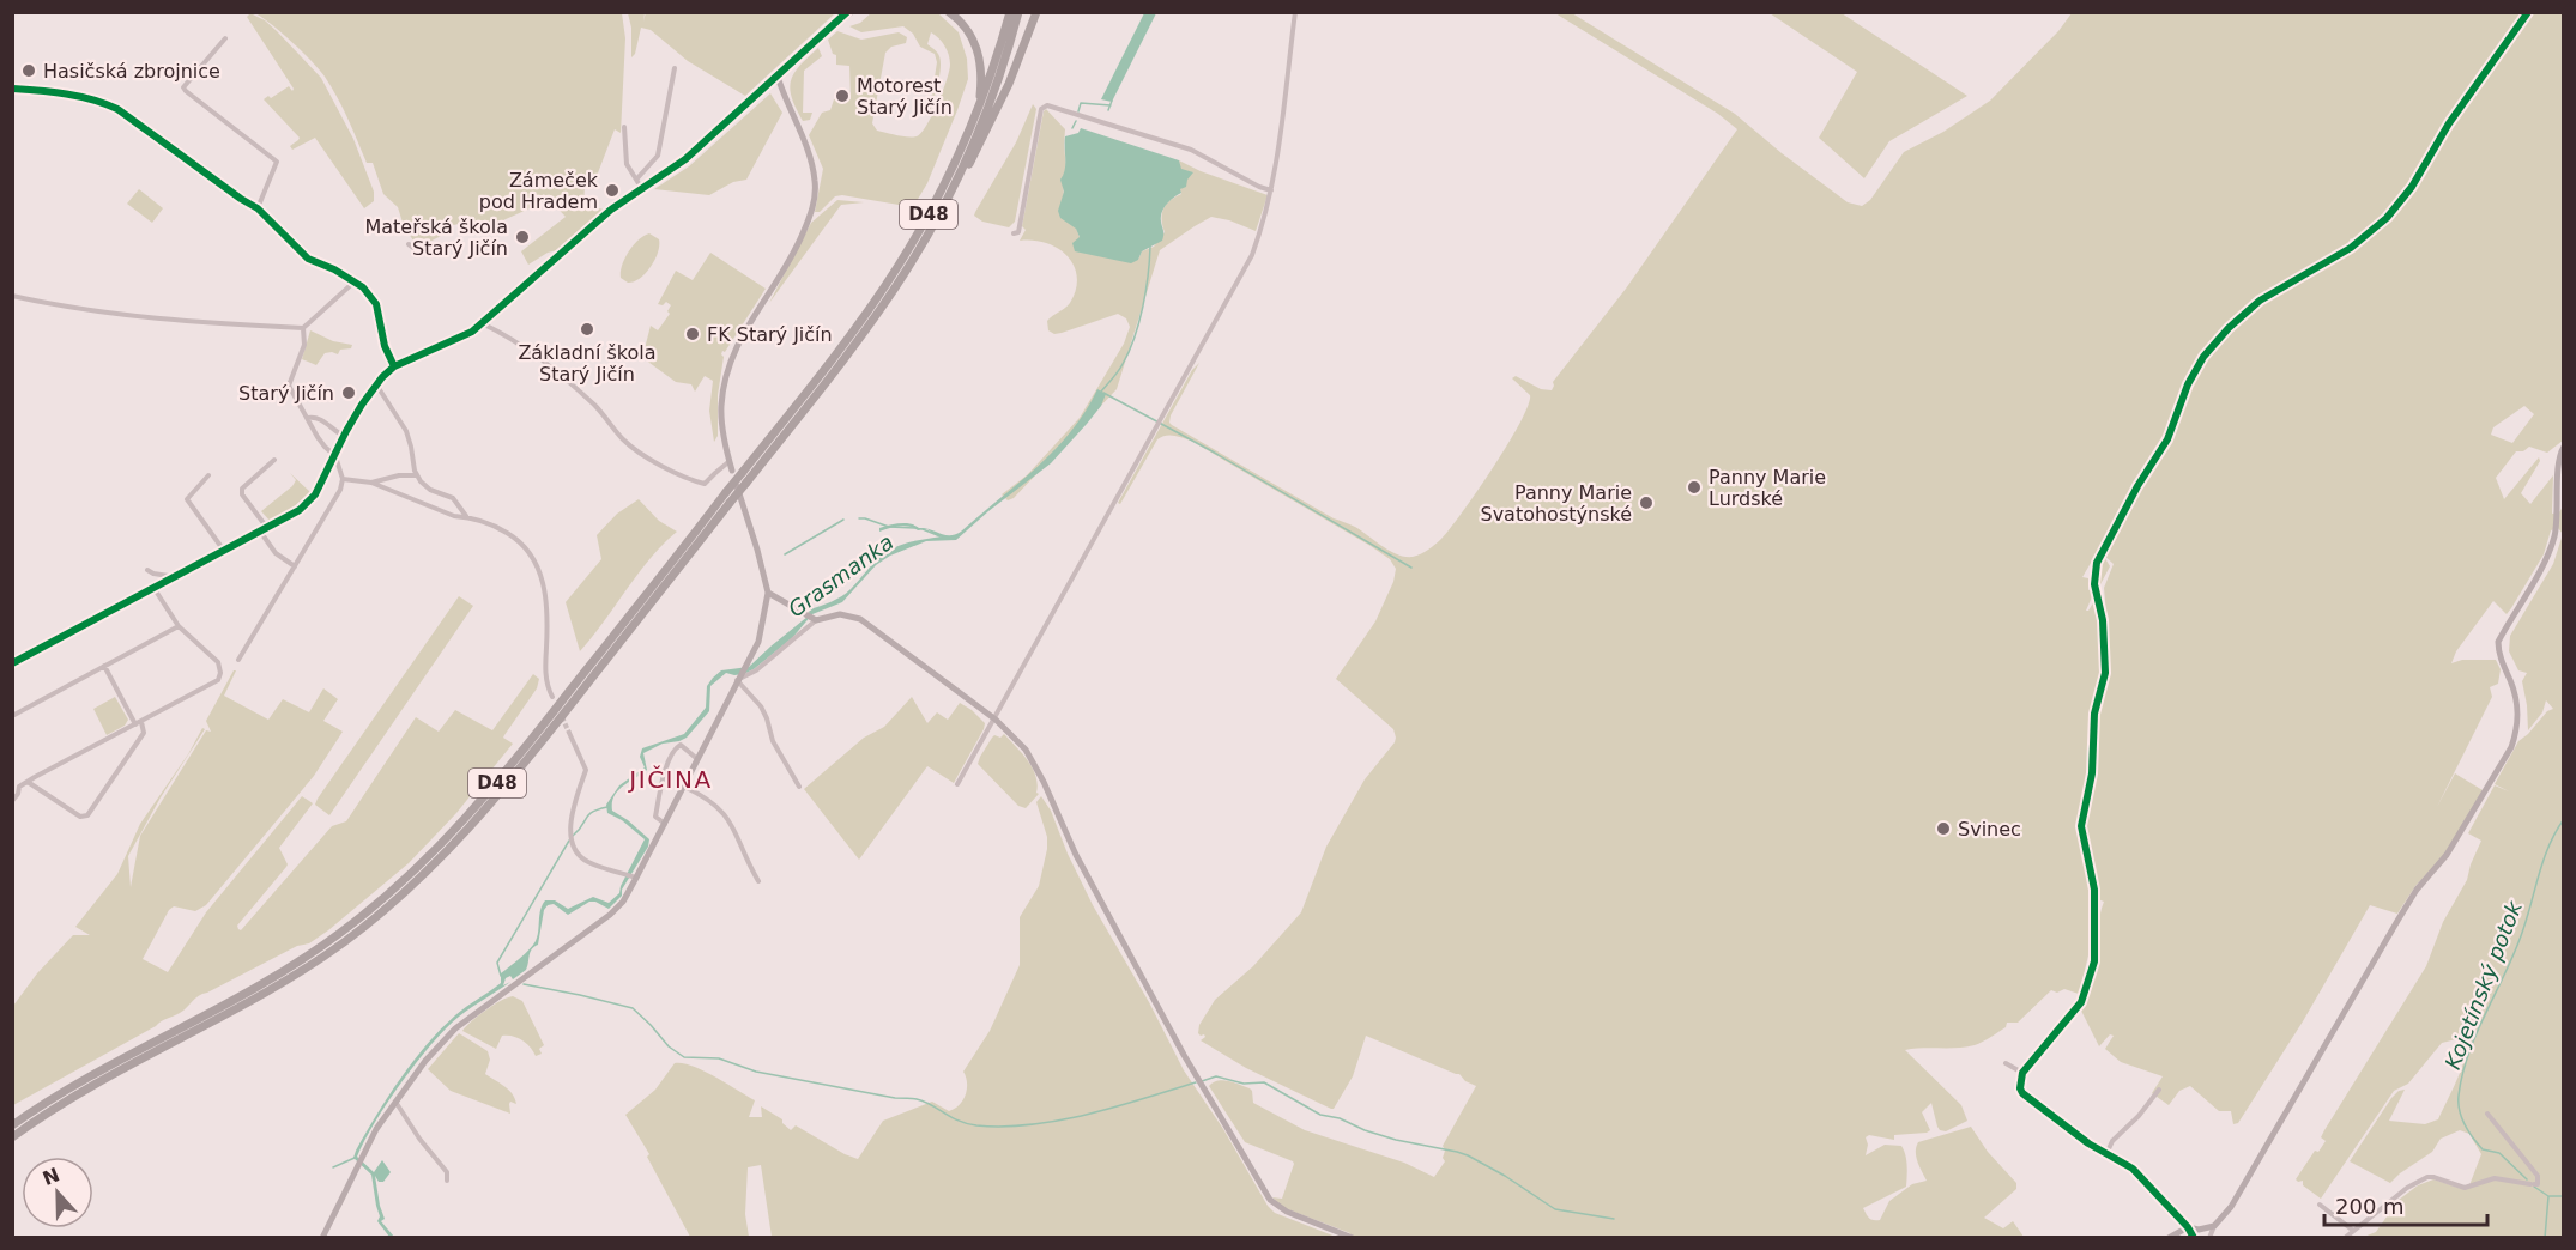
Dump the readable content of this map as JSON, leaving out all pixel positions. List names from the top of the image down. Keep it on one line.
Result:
{"streets":{"highway":["D48"]},"districts":["JIČINA"],"water":["Grasmanka","Kojetínský potok"],"places":["Hasičská zbrojnice","Motorest Starý Jičín","Zámeček pod Hradem","Mateřská škola Starý Jičín","Základní škola Starý Jičín","FK Starý Jičín","Starý Jičín","Panny Marie Lurdské","Panny Marie Svatohostýnské","Svinec"],"scale_bar":"200 m","north":"top"}
